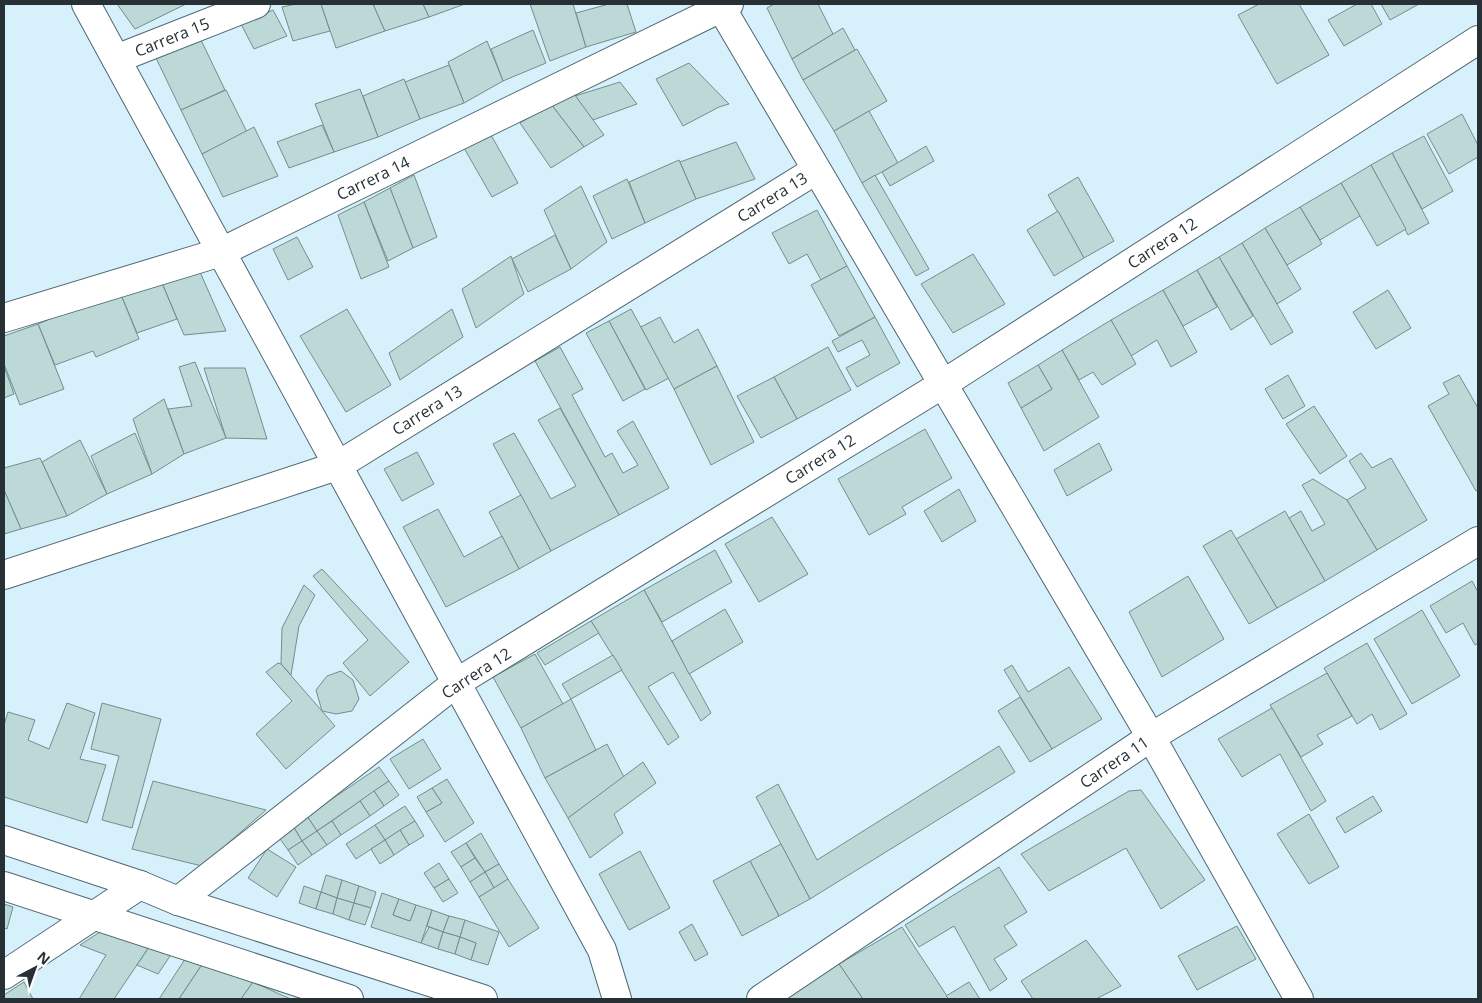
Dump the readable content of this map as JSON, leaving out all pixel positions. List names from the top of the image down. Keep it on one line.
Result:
{"streets":{"street":["Carrera 15","Carrera 14","Carrera 13","Carrera 12","Carrera 11"]},"north":"top right"}
